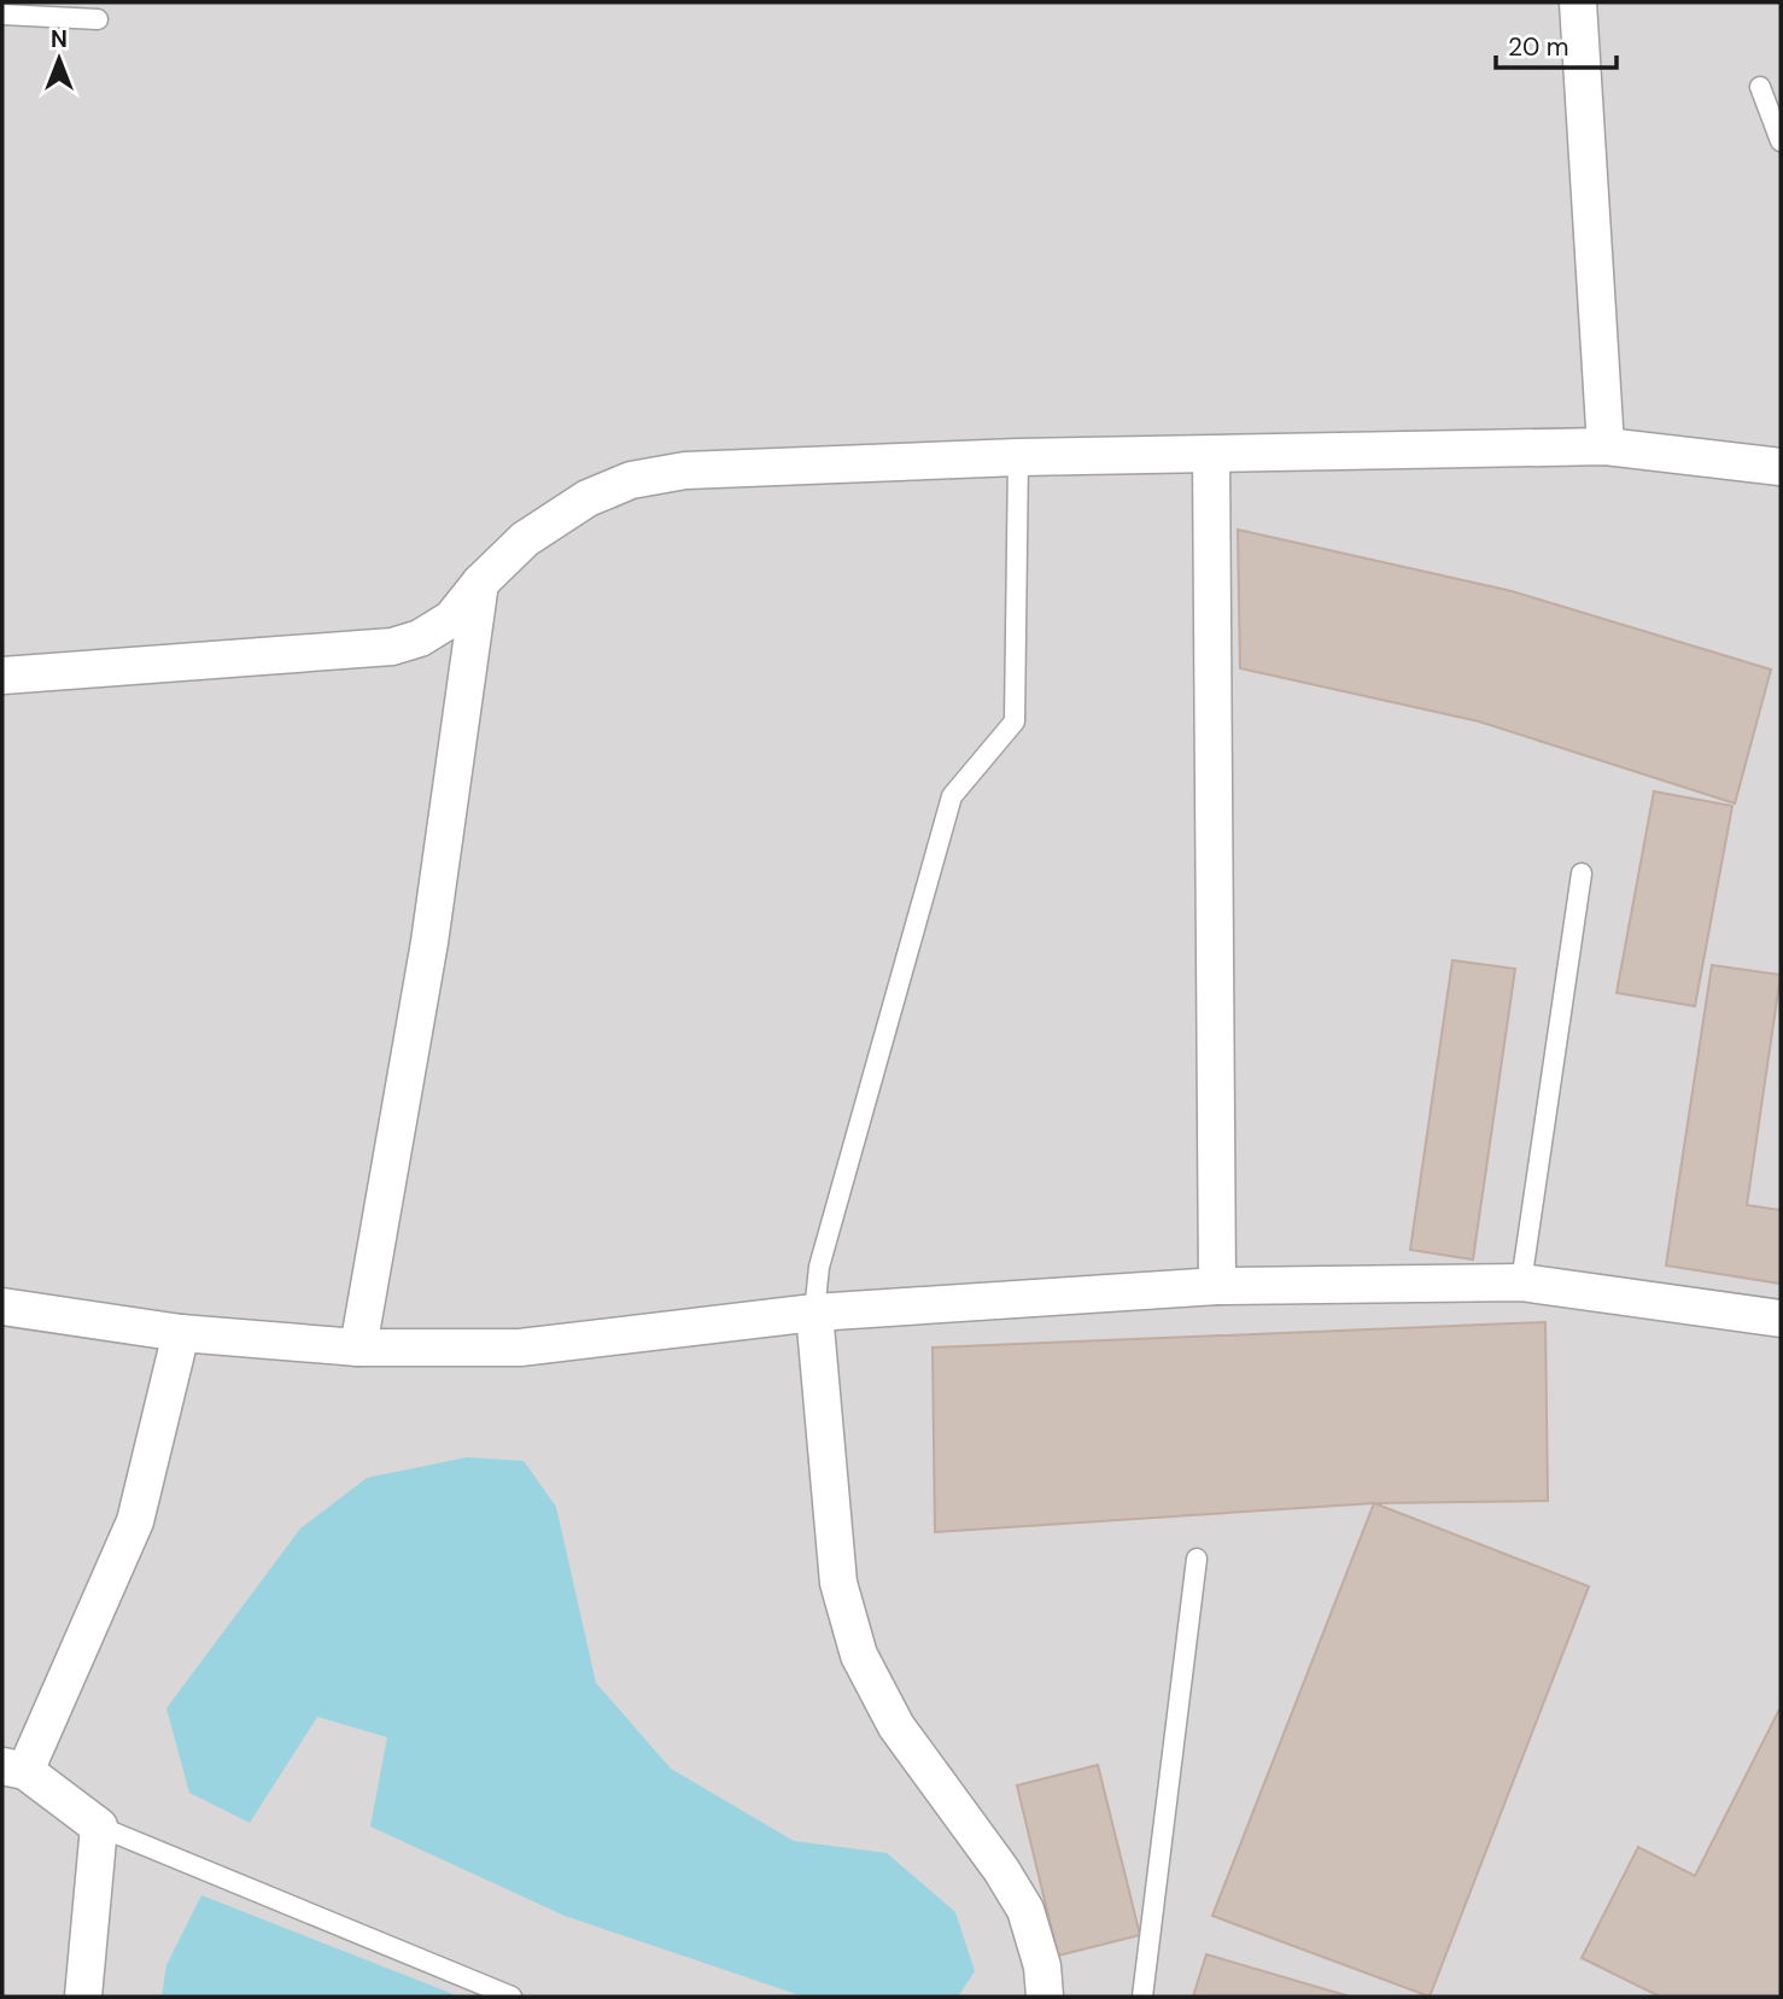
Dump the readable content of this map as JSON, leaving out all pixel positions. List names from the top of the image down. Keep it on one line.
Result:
{"scale_bar":"20 m","north":"top"}
